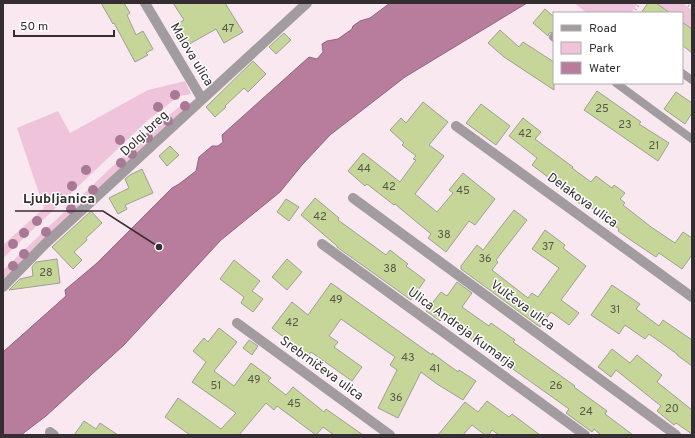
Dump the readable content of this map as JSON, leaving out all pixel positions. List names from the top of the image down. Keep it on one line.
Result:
{"streets":{"street":["Malova ulica","Dolgi breg","Delakova ulica","Vulčeva ulica","Ulica Andreja Kumarja","Srebrničeva ulica"]},"crossings":[["Malova ulica","Dolgi breg"]],"places":["Ljubljanica"],"house_numbers":["47","25","23","42","21","44","42","45","42","38","37","36","38","28","49","31","42","43","41","49","51","26","36","45","20","24"],"legend":["Road","Park","Water"],"scale_bar":"50 m"}
